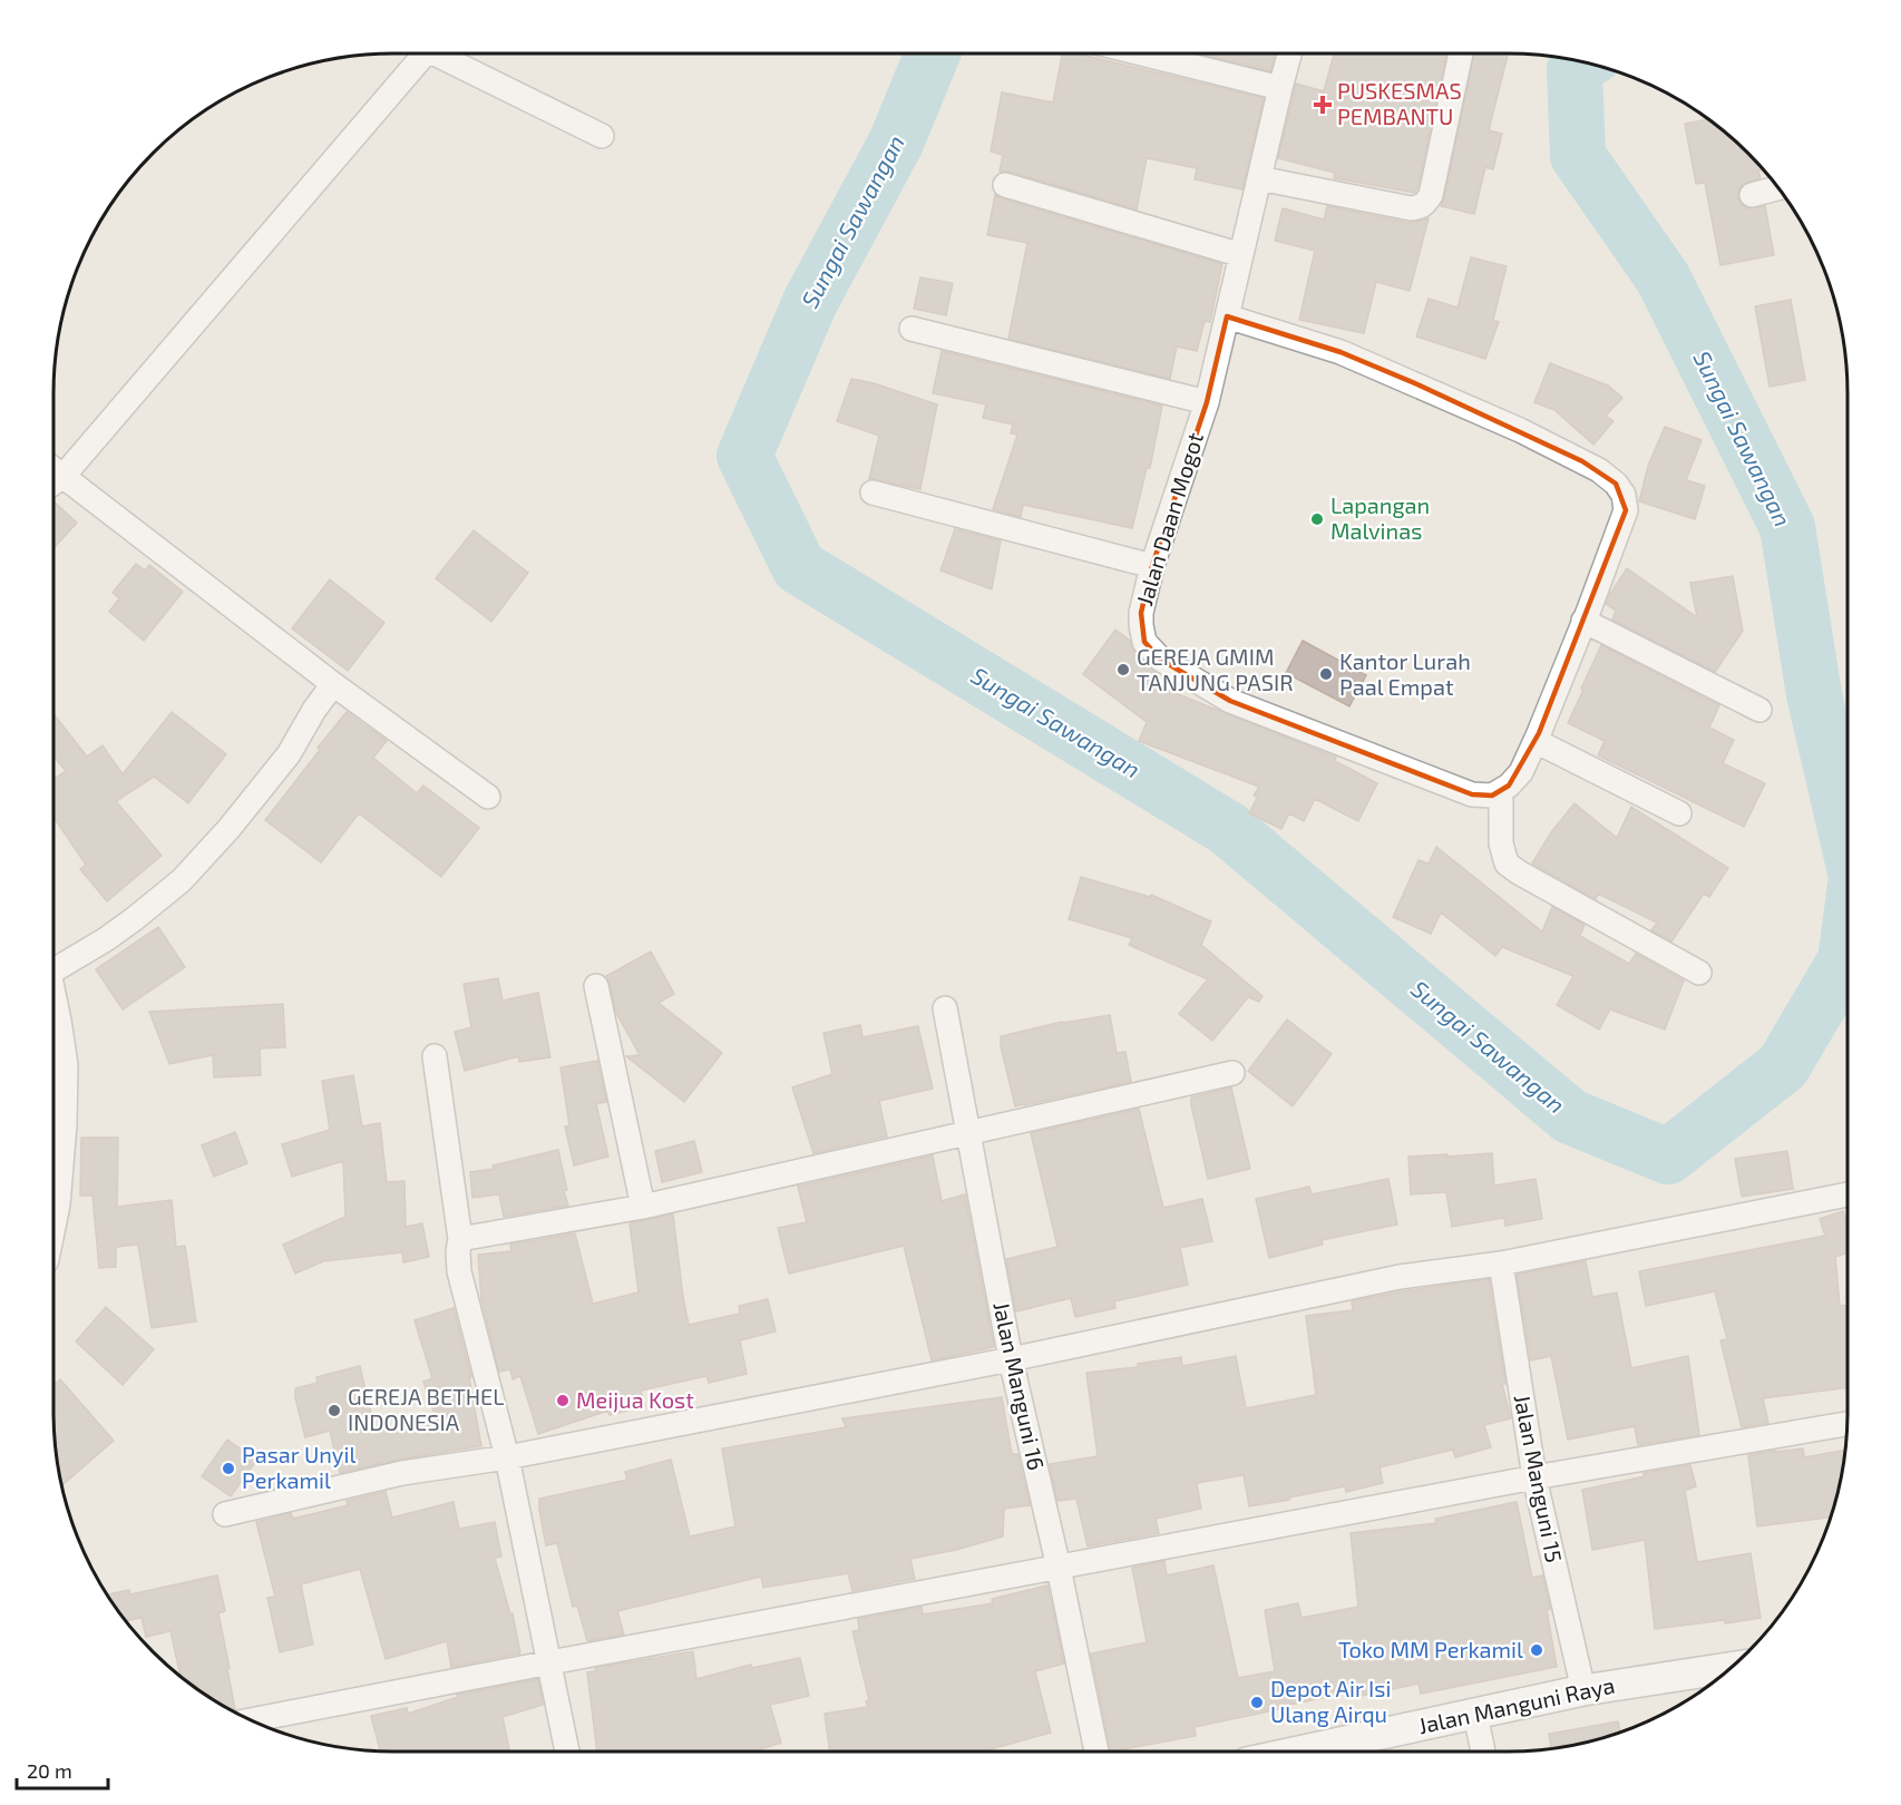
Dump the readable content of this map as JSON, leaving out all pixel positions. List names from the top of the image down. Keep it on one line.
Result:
{"streets":{"street":["Jalan Daan Mogot","Jalan Manguni 16","Jalan Manguni 15","Jalan Manguni Raya"]},"crossings":[["Jalan Manguni 15","Jalan Manguni Raya"]],"water":["Sungai Sawangan"],"places":{"health":["PUSKESMAS PEMBANTU"],"other":["Lapangan Malvinas","GEREJA GMIM TANJUNG PASIR","Kantor Lurah Paal Empat","Meijua Kost","GEREJA BETHEL INDONESIA","Pasar Unyil Perkamil","Toko MM Perkamil","Depot Air Isi Ulang Airqu"]},"scale_bar":"20 m"}
